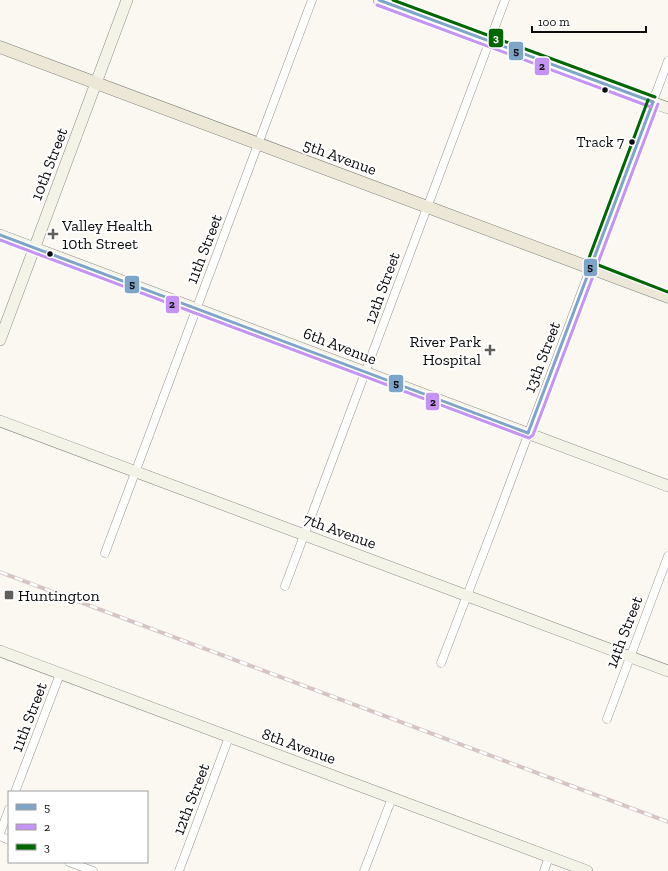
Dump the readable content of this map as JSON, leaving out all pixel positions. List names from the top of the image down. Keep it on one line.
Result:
{"streets":{"main road":["5th Avenue"],"street":["10th Street","11th Street","12th Street","6th Avenue","13th Street","7th Avenue","14th Street","8th Avenue"]},"crossings":[["5th Avenue","10th Street"],["5th Avenue","11th Street"],["5th Avenue","12th Street"],["5th Avenue","13th Street"],["10th Street","6th Avenue"],["11th Street","6th Avenue"],["11th Street","7th Avenue"],["11th Street","8th Avenue"],["12th Street","6th Avenue"],["12th Street","7th Avenue"],["12th Street","8th Avenue"],["6th Avenue","13th Street"],["13th Street","7th Avenue"],["7th Avenue","14th Street"]],"places":{"other":["Track 7"],"health":["Valley Health 10th Street","River Park Hospital"],"transit":["Huntington"]},"lines":["transit line 5","transit line 3","transit line 2"],"legend":["5","2","3"],"scale_bar":"100 m"}
